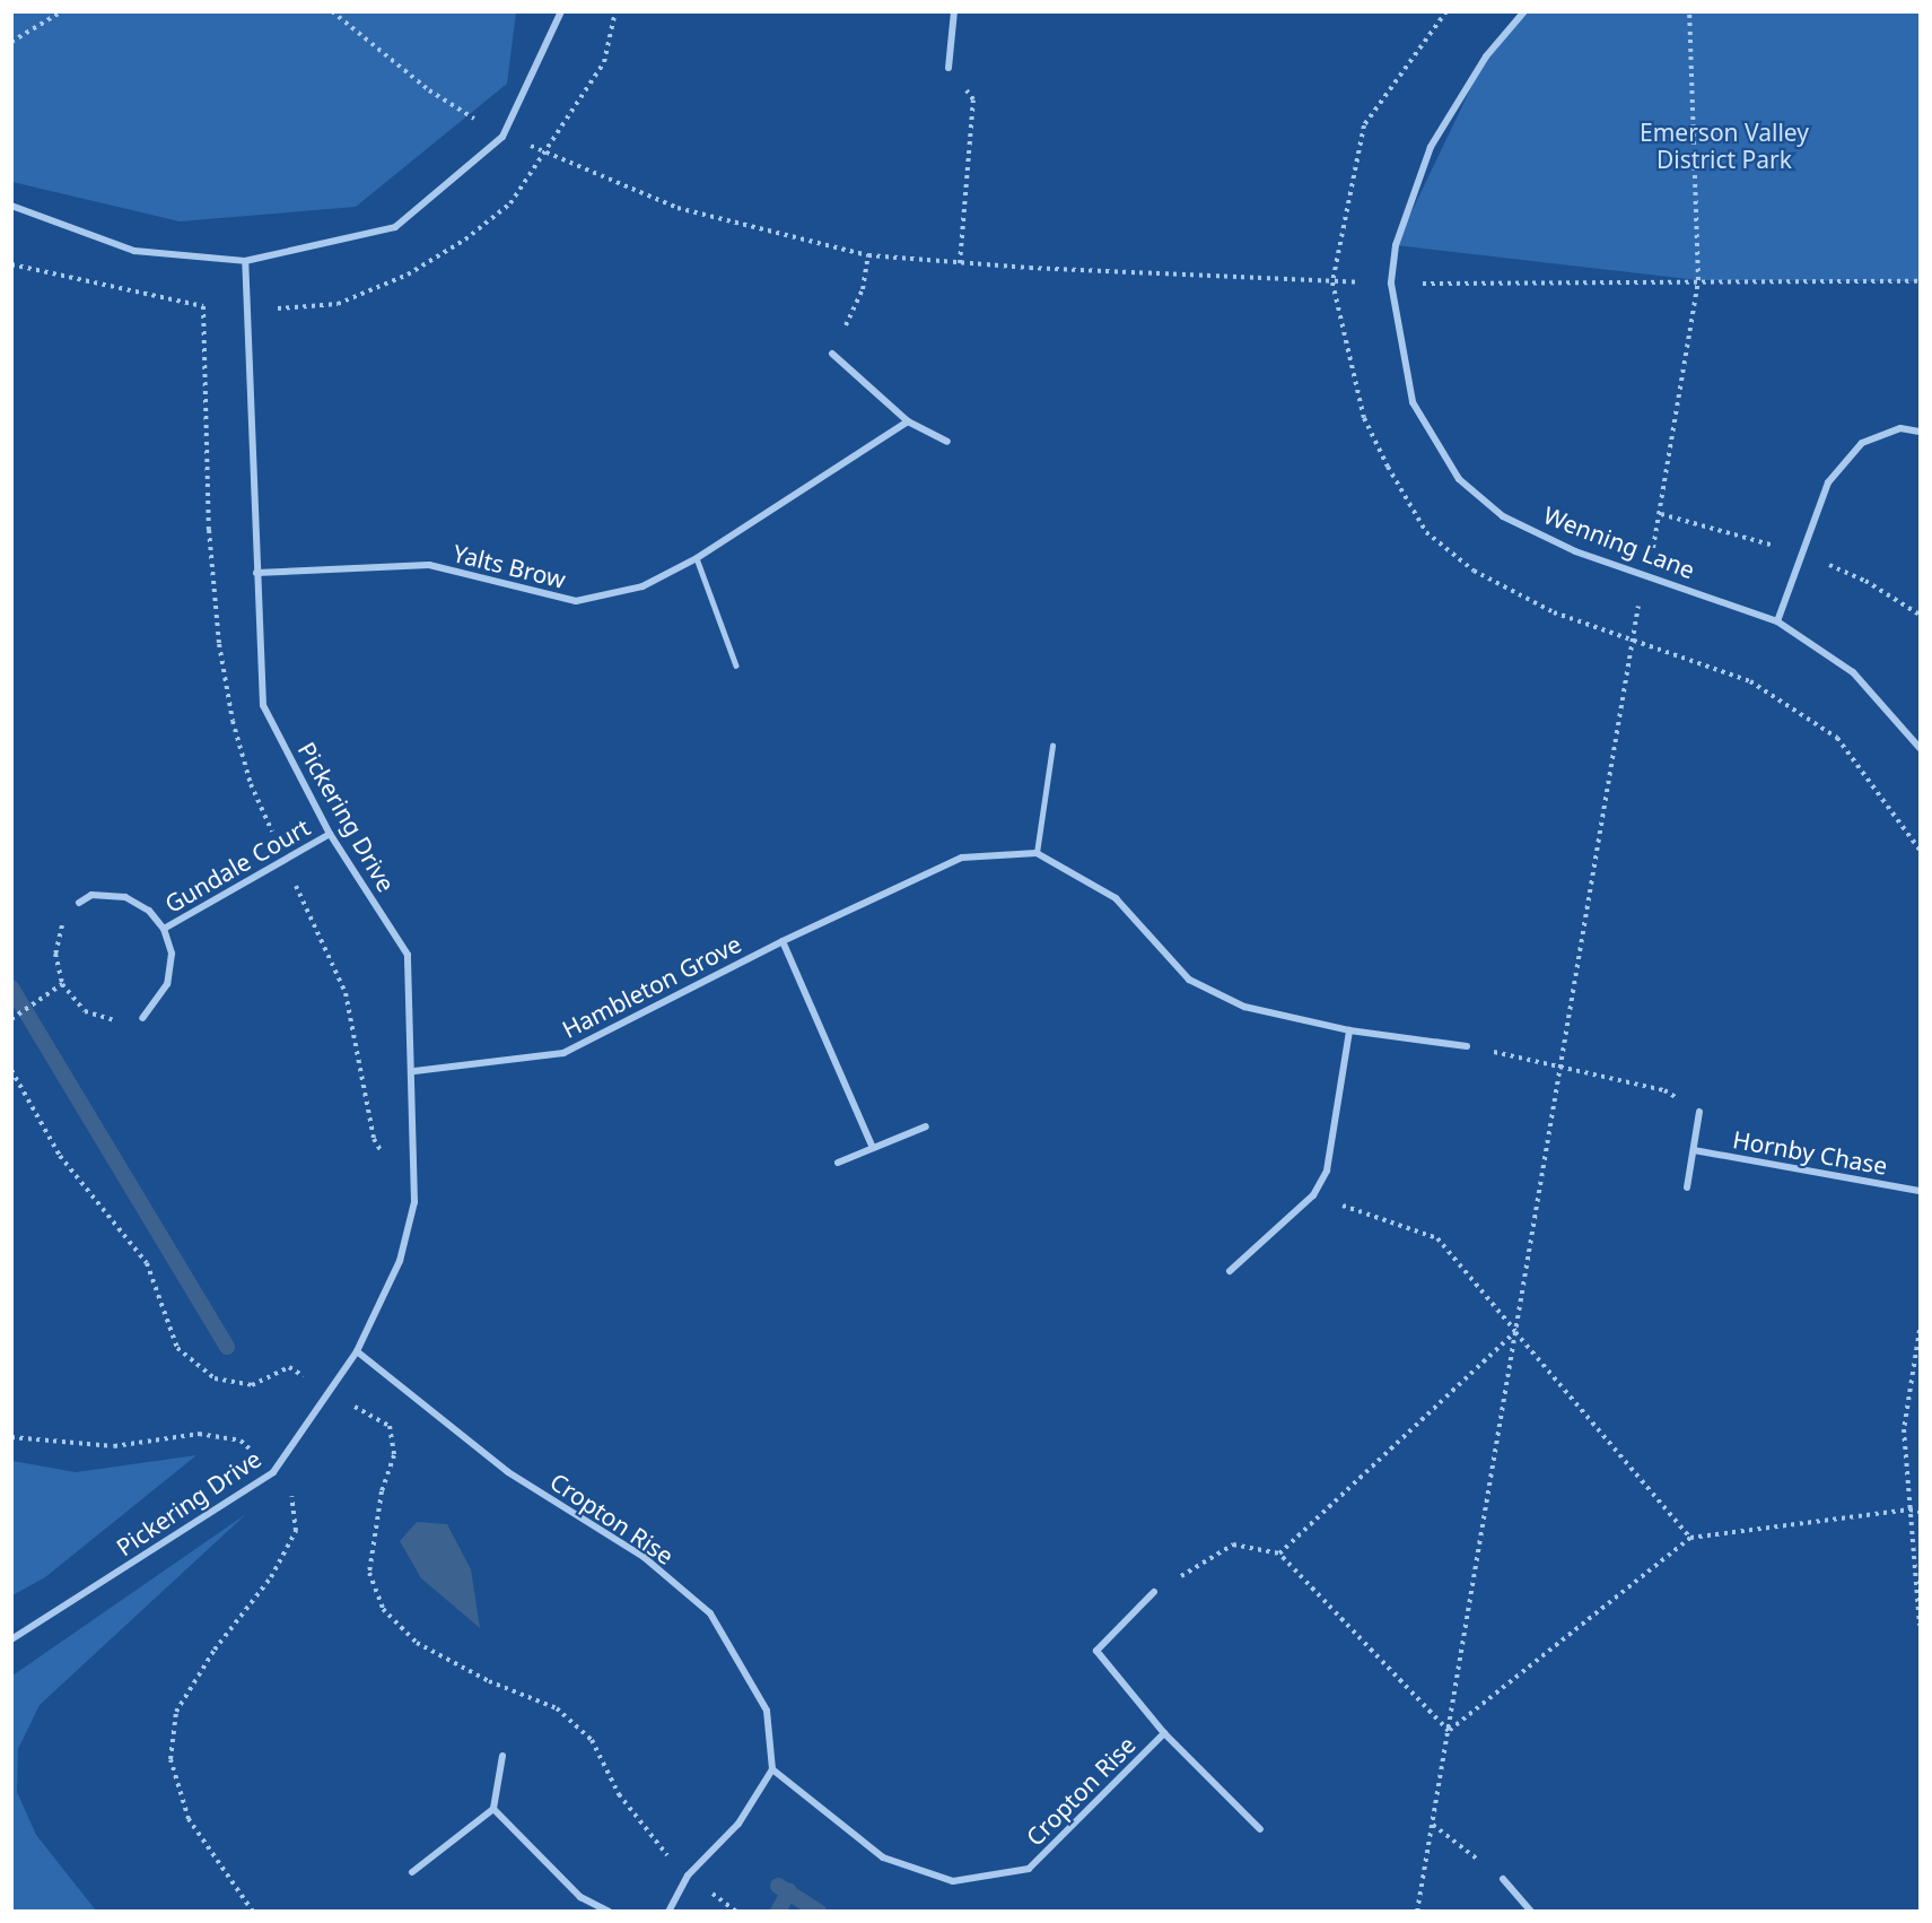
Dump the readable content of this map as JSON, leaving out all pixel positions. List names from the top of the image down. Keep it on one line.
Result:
{"streets":{"street":["Wenning Lane","Yalts Brow","Pickering Drive","Gundale Court","Hambleton Grove","Hornby Chase","Cropton Rise"]},"crossings":[["Yalts Brow","Pickering Drive"],["Pickering Drive","Gundale Court"],["Pickering Drive","Hambleton Grove"],["Pickering Drive","Cropton Rise"]],"parks":["Emerson Valley District Park"]}
